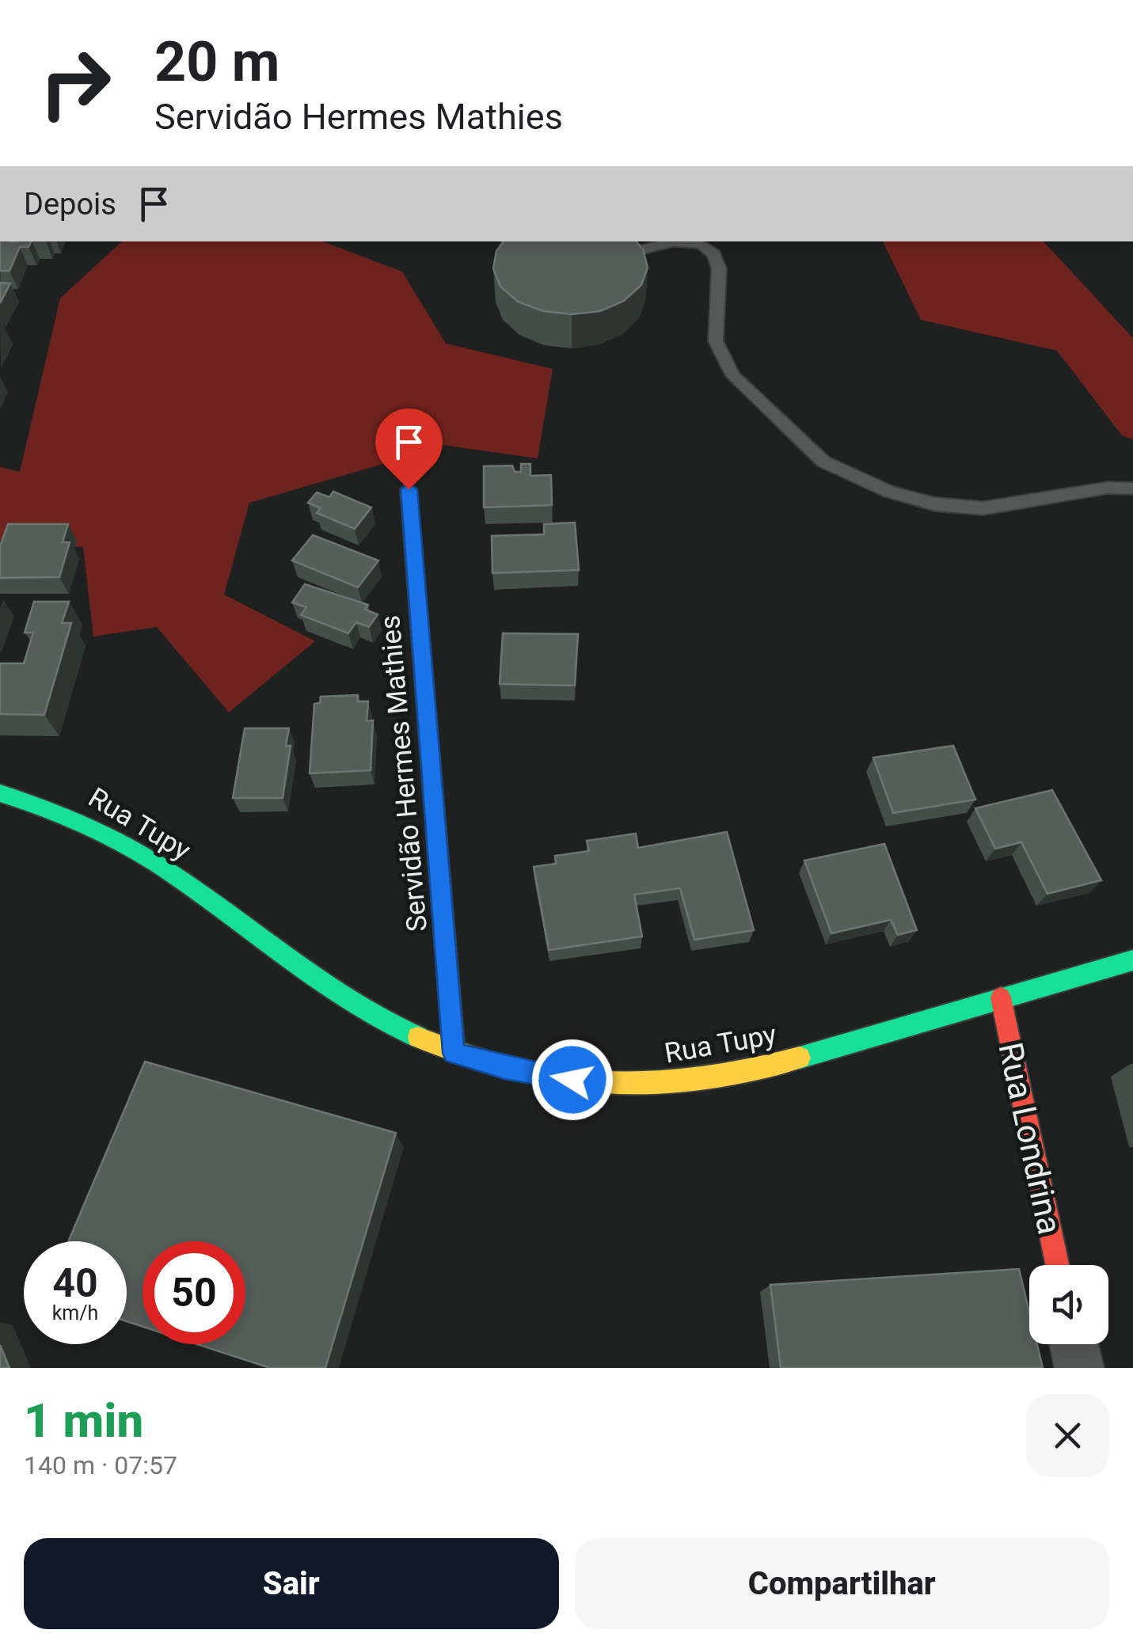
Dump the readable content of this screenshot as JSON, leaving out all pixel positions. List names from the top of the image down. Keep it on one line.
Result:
{"streets":{"main road":["Servidão Hermes Mathies","Rua Tupy","Rua Londrina"]},"crossings":[["Servidão Hermes Mathies","Rua Tupy"],["Rua Tupy","Rua Londrina"]],"page":{"turn":["20 m","Servidão Hermes Mathies"],"then":"Depois","speed":"40 km/h","limit":"50","heading":["1 min","140 m · 07:57"],"buttons":["Sair","Compartilhar"]}}
